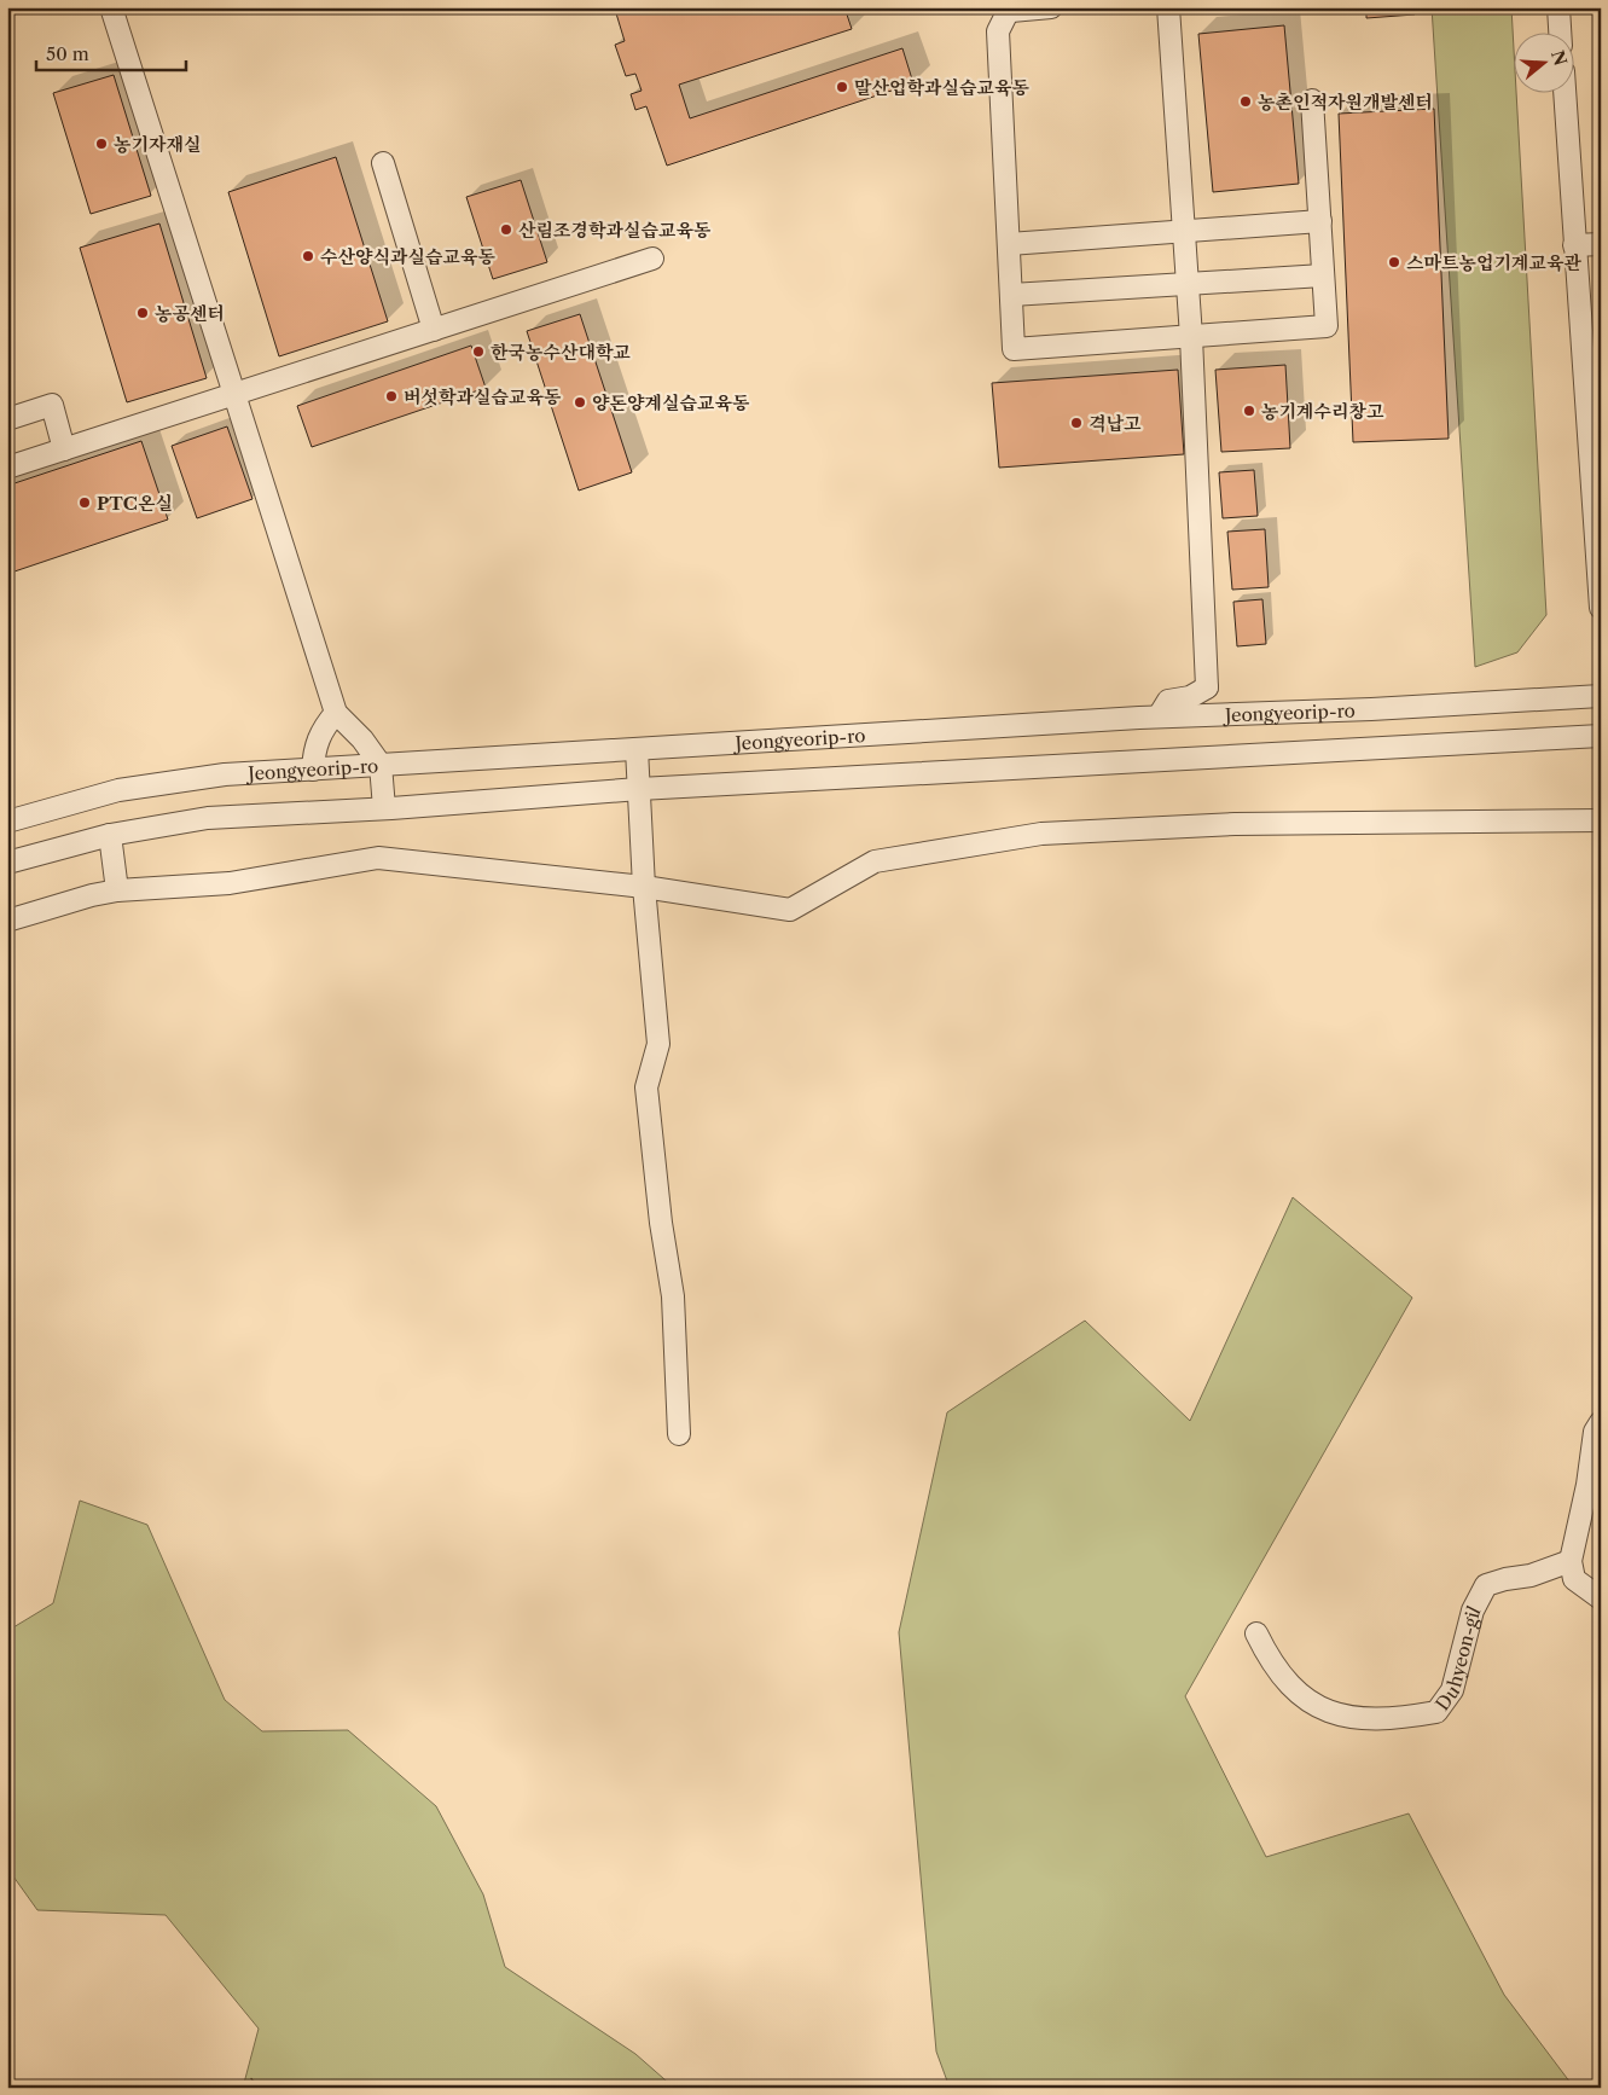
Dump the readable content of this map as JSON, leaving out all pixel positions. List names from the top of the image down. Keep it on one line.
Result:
{"streets":{"street":["Jeongyeorip-ro","Duhyeon-gil"]},"places":["말산업학과실습교육동","농촌인적자원개발센터","농기자재실","산림조경학과실습교육동","수산양식과실습교육동","스마트농업기계교육관","농공센터","한국농수산대학교","버섯학과실습교육동","양돈양계실습교육동","농기계수리창고","격납고","PTC온실"],"scale_bar":"50 m","north":"right"}
